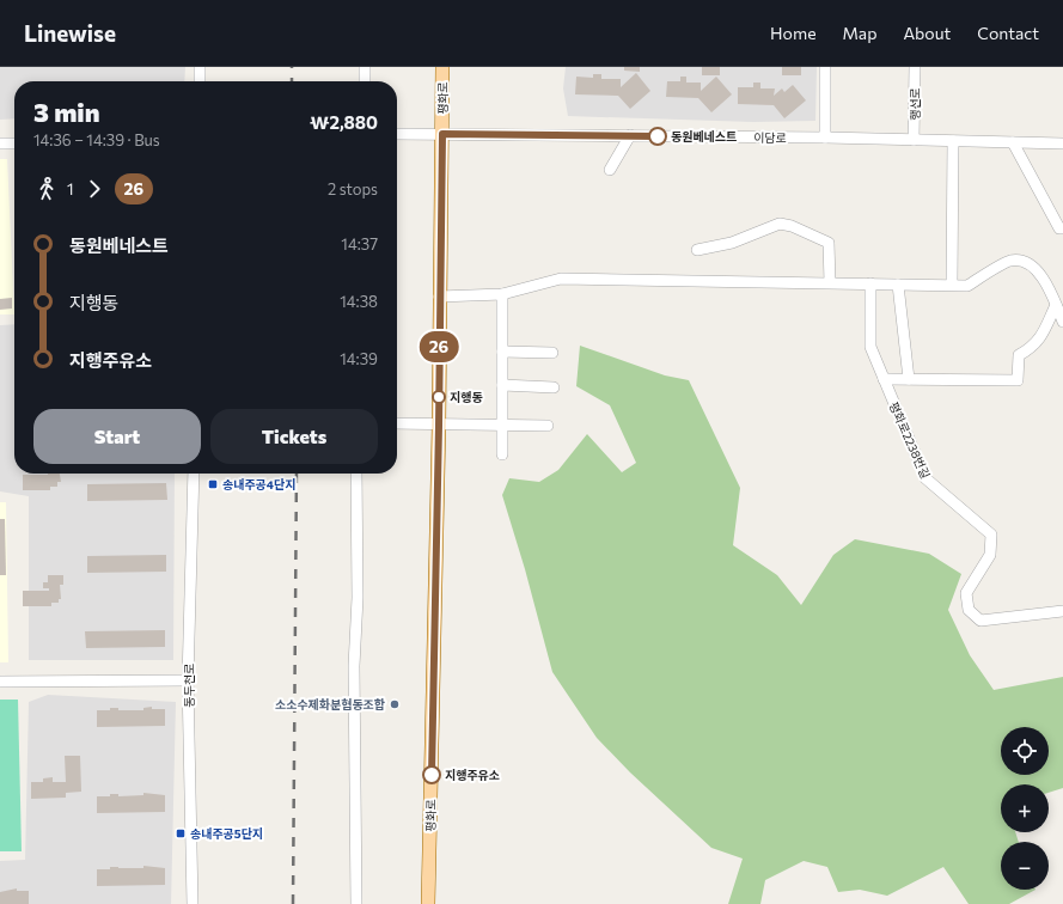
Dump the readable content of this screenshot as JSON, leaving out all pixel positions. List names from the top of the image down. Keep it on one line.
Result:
{"streets":{"main road":["평화로"],"street":["행선로","이담로","평화로2238번길","동두천로"]},"crossings":[["평화로","이담로"],["행선로","이담로"]],"places":{"other":["동원베네스트","지행동","소소수제화분협동조합","지행주유소"],"transit":["송내주공4단지","송내주공5단지"]},"lines":["bus line 26"],"page":{"header":"Linewise","nav":["Home","Map","About","Contact"],"on_map":"26","heading":["3 min","14:36 – 14:39 · Bus","₩2,880"],"legs":["1","26","2 stops"],"list":[{"name":"동원베네스트","value":"14:37"},{"name":"지행동","value":"14:38"},{"name":"지행주유소","value":"14:39"}],"buttons":["Start","Tickets"],"map_buttons":["+","−"]}}
